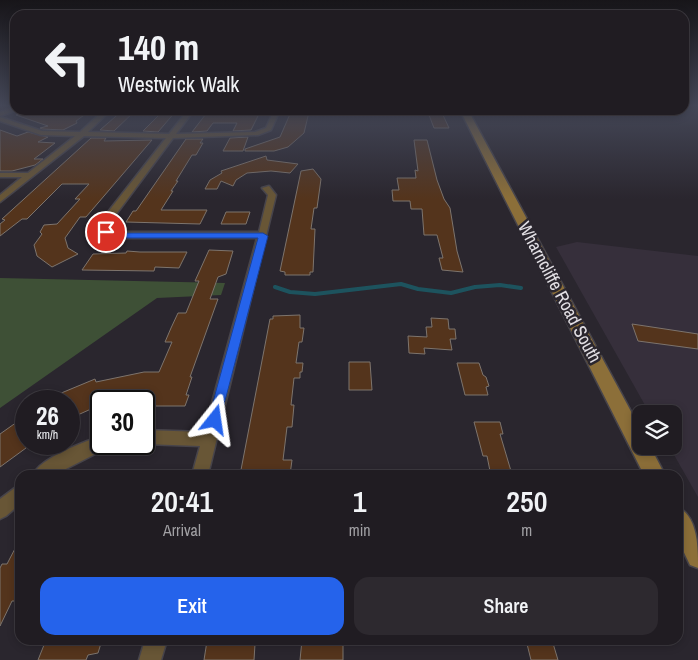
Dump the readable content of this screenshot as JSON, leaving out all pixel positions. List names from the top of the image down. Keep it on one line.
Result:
{"streets":{"main road":["Wharncliffe Road South"]},"page":{"turn":["140 m","Westwick Walk"],"speed":"26 km/h","limit":"30","eta":["20:41","Arrival","1","min","250","m"],"buttons":["Exit","Share"]}}
